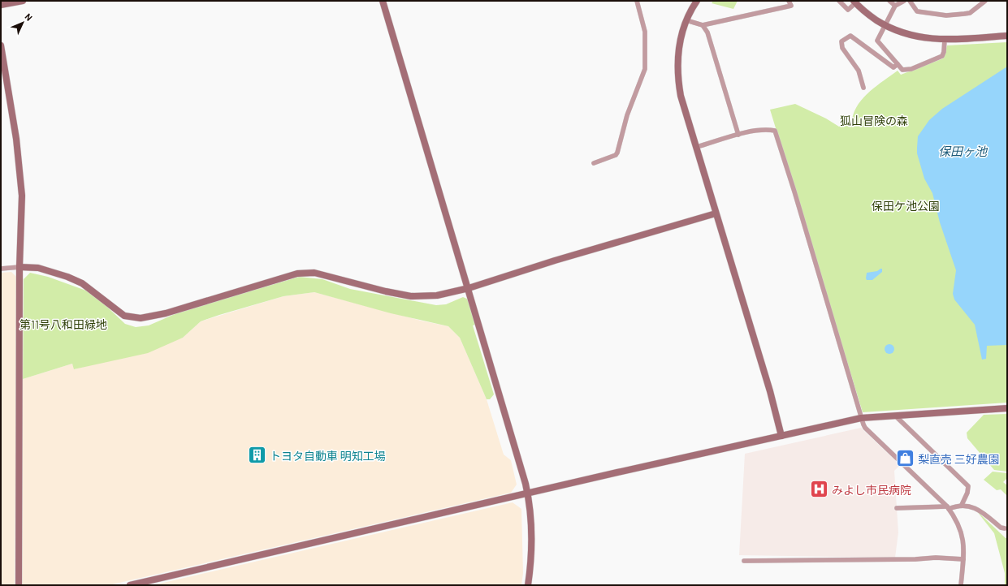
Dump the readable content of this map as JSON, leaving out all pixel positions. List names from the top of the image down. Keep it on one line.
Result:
{"water":["保田ヶ池"],"parks":["狐山冒険の森","保田ケ池公園","第11号八和田緑地"],"places":{"building":["トヨタ自動車 明知工場"],"shop":["梨直売 三好農園"],"hospital":["みよし市民病院"]},"north":"top right"}
